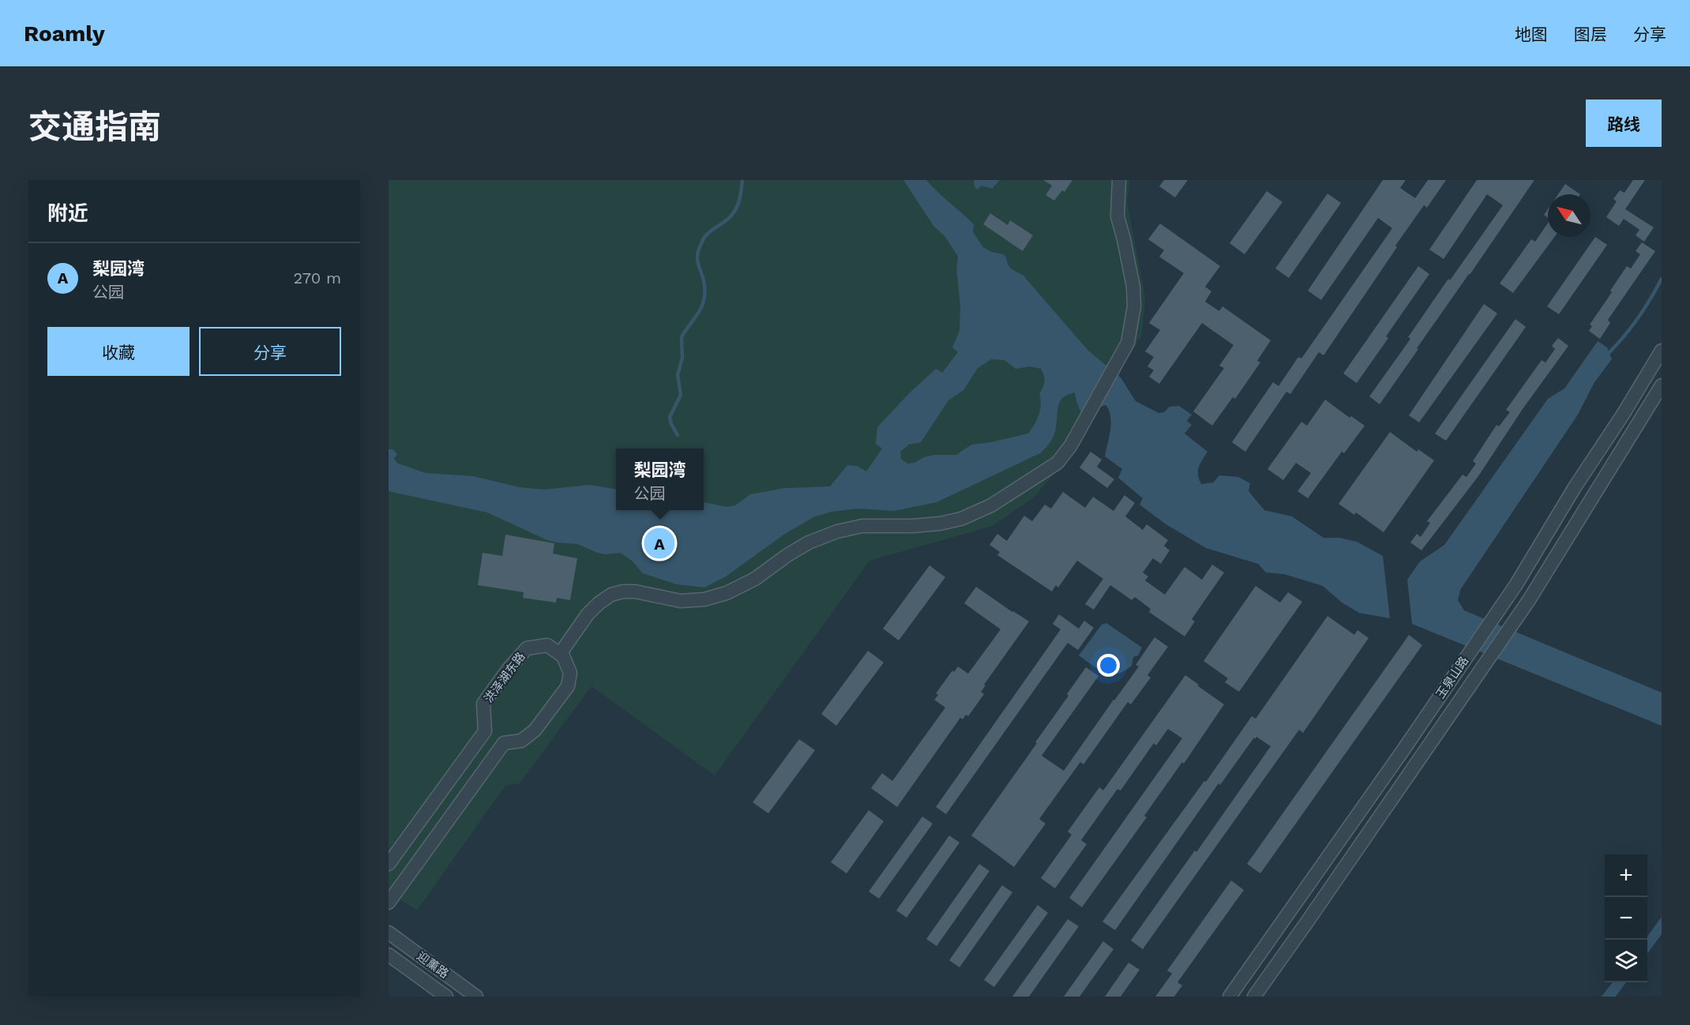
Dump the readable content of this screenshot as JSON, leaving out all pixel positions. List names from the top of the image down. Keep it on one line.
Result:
{"streets":{"street":["洪泽湖东路","玉泉山路","迎薰路"]},"north":"top left","page":{"header":"Roamly","nav":["地图","图层","分享"],"title":"交通指南","buttons":["路线",["收藏","分享"]],"heading":"附近","list":[{"mark":"A","name":"梨园湾","note":"公园","value":"270 m"}],"popup":["梨园湾","公园"],"pins":"A","map_buttons":["+","−"]}}
